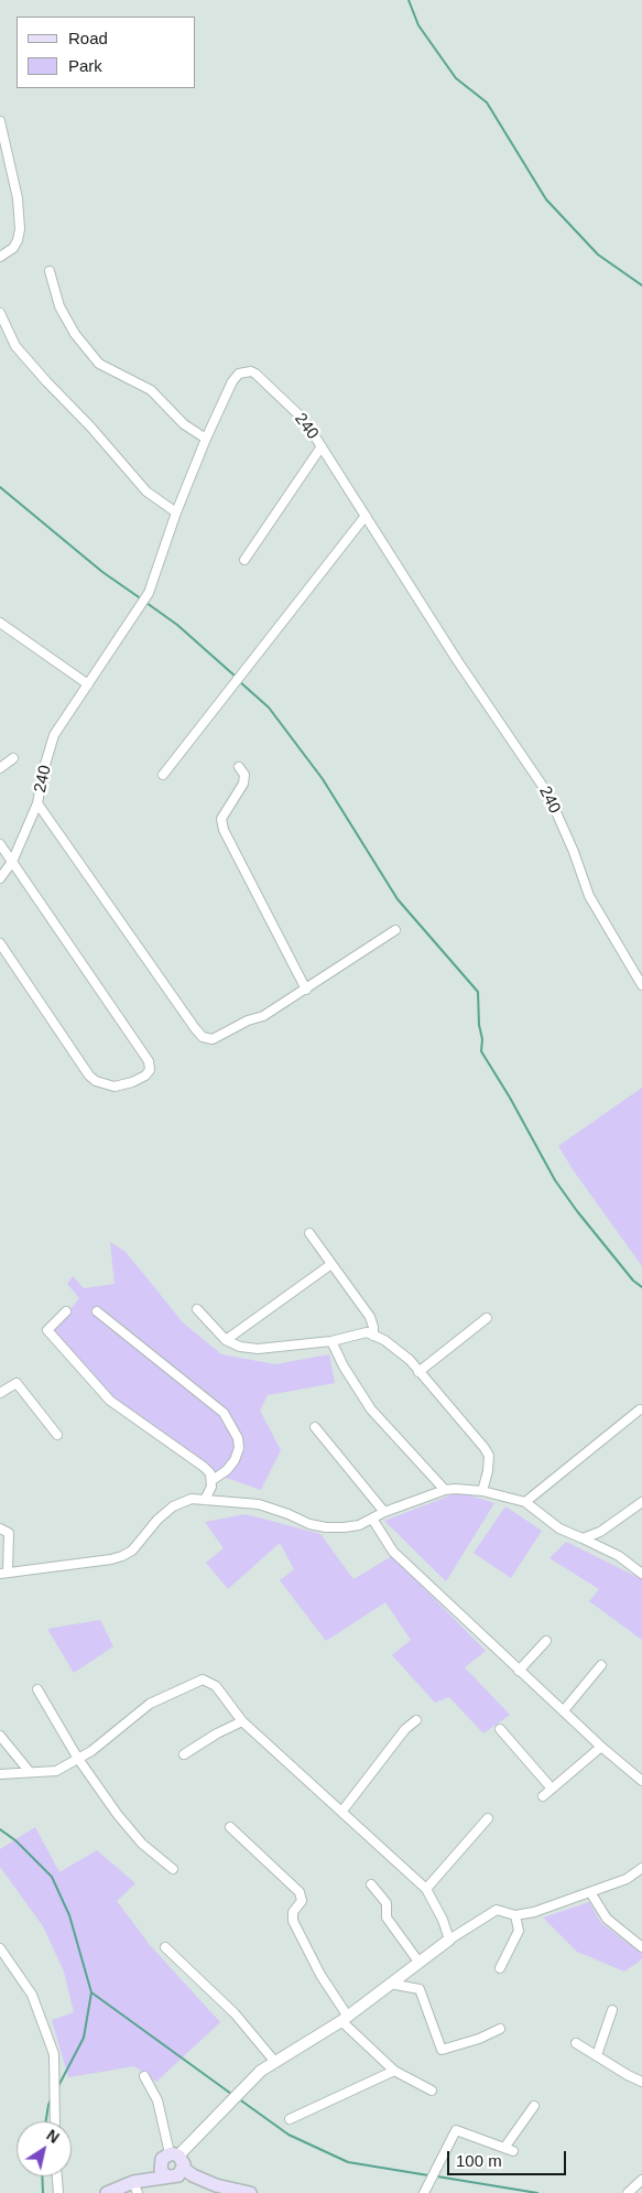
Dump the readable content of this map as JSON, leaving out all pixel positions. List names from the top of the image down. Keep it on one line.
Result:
{"streets":{"street":["240"]},"legend":["Road","Park"],"scale_bar":"100 m","north":"top right"}
